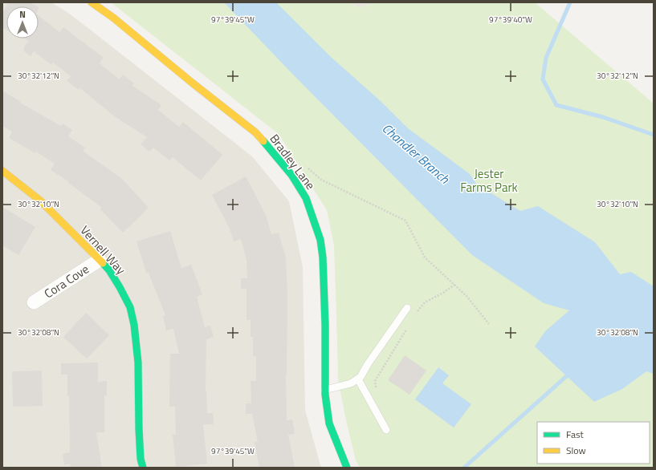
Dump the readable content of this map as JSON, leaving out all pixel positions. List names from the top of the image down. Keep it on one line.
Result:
{"streets":{"street":["Bradley Lane","Vernell Way","Cora Cove"]},"crossings":[["Vernell Way","Cora Cove"]],"water":["Chandler Branch"],"parks":["Jester Farms Park"],"legend":["Fast","Slow"],"north":"top","coordinates":["97°39'45\"W","97°39'40\"W","30°32'12\"N","30°32'10\"N","30°32'08\"N"]}
